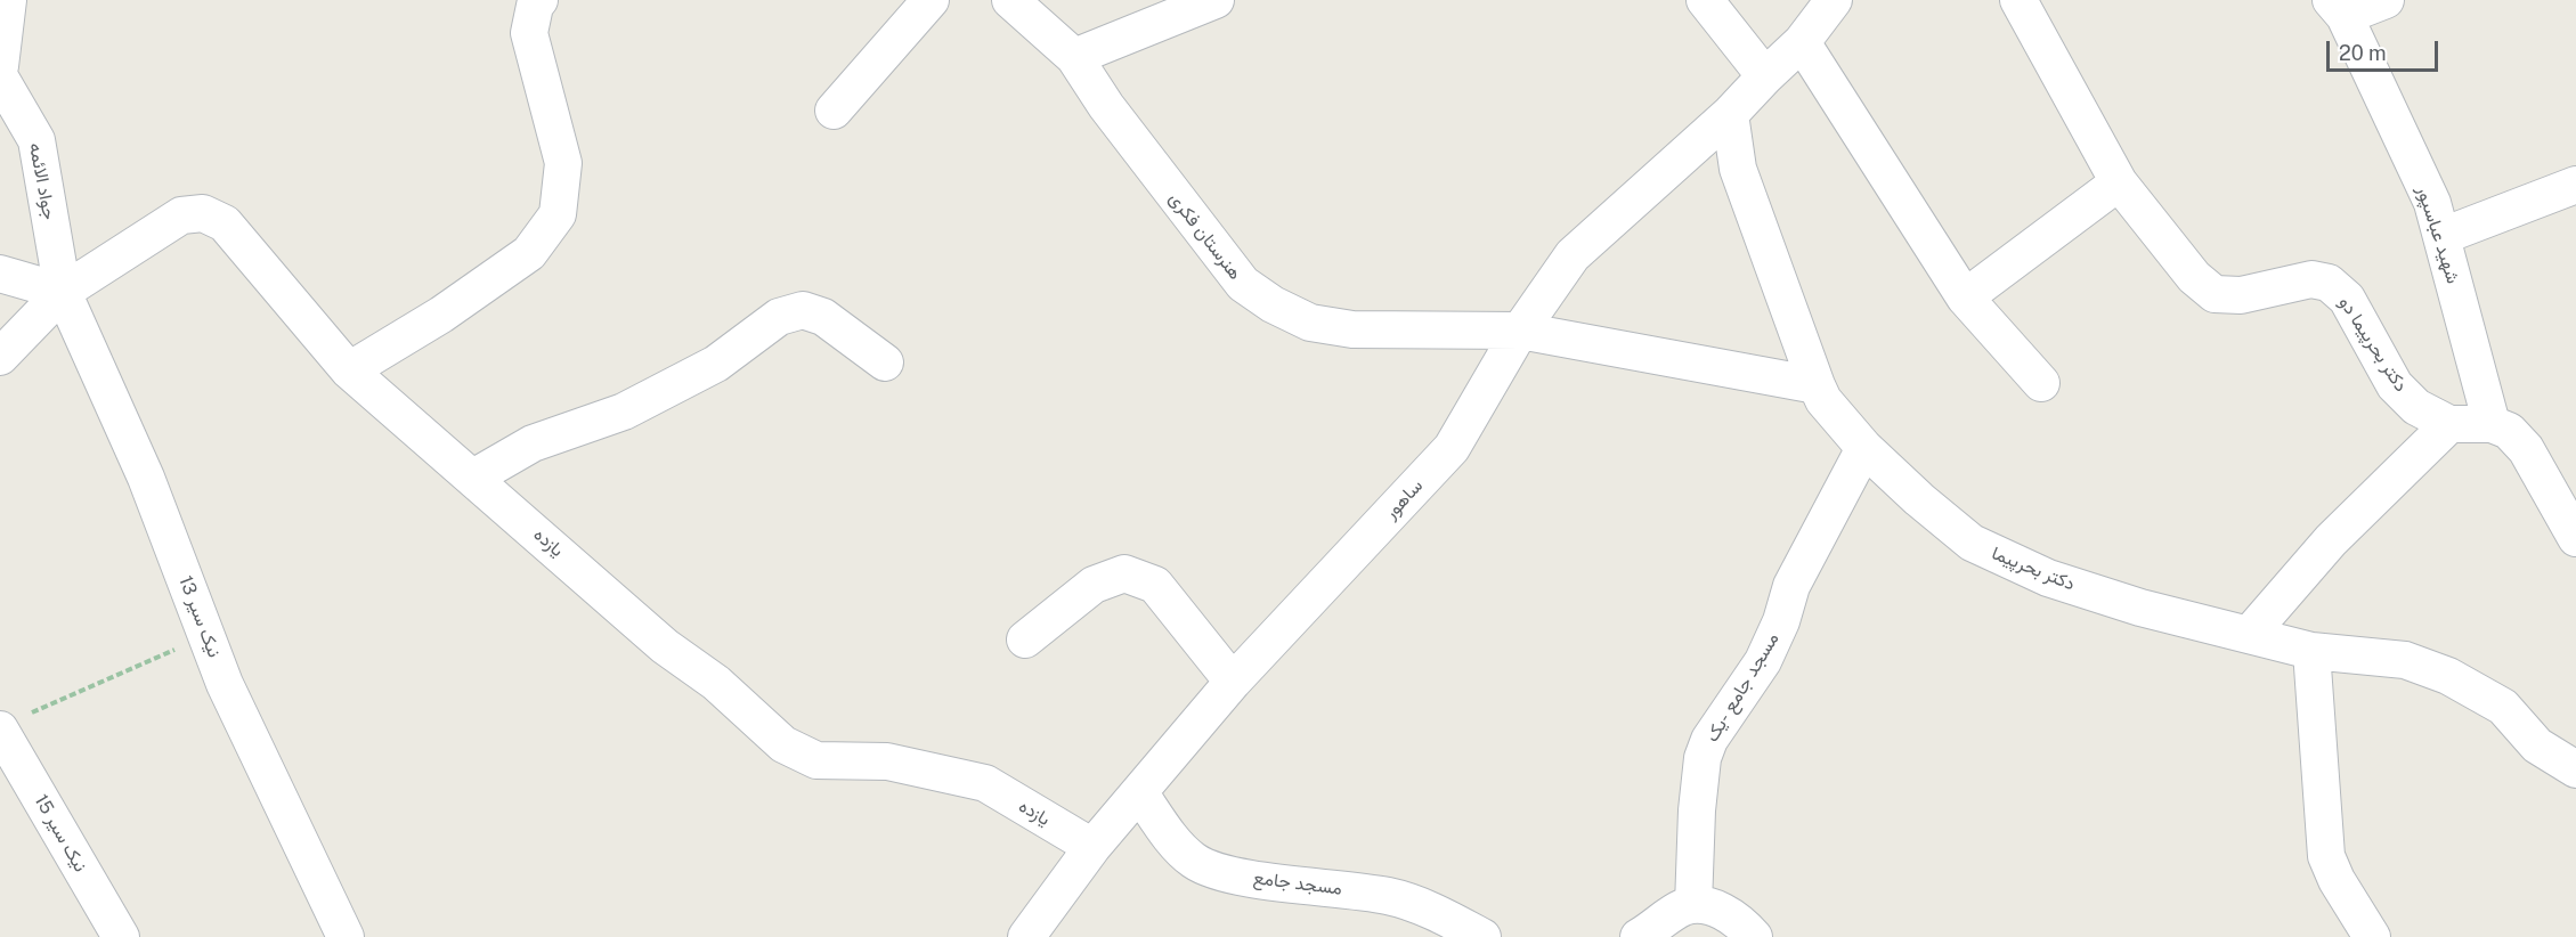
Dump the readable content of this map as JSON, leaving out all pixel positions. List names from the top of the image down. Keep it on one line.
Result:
{"streets":{"street":["جواد الائمه","شهید عباسپور","هنرستان فکری","دکتر بحرپیما دو","ساهور","یازده","دکتر بحرپیما","نیک سیر 13","مسجد جامع -یک","نیک سیر 15","مسجد جامع"]},"crossings":[["جواد الائمه","یازده"],["جواد الائمه","نیک سیر 13"],["شهید عباسپور","دکتر بحرپیما دو"],["هنرستان فکری","ساهور"],["ساهور","یازده"],["ساهور","دکتر بحرپیما"],["ساهور","مسجد جامع"],["یازده","نیک سیر 13"],["دکتر بحرپیما","مسجد جامع -یک"]],"scale_bar":"20 m"}
